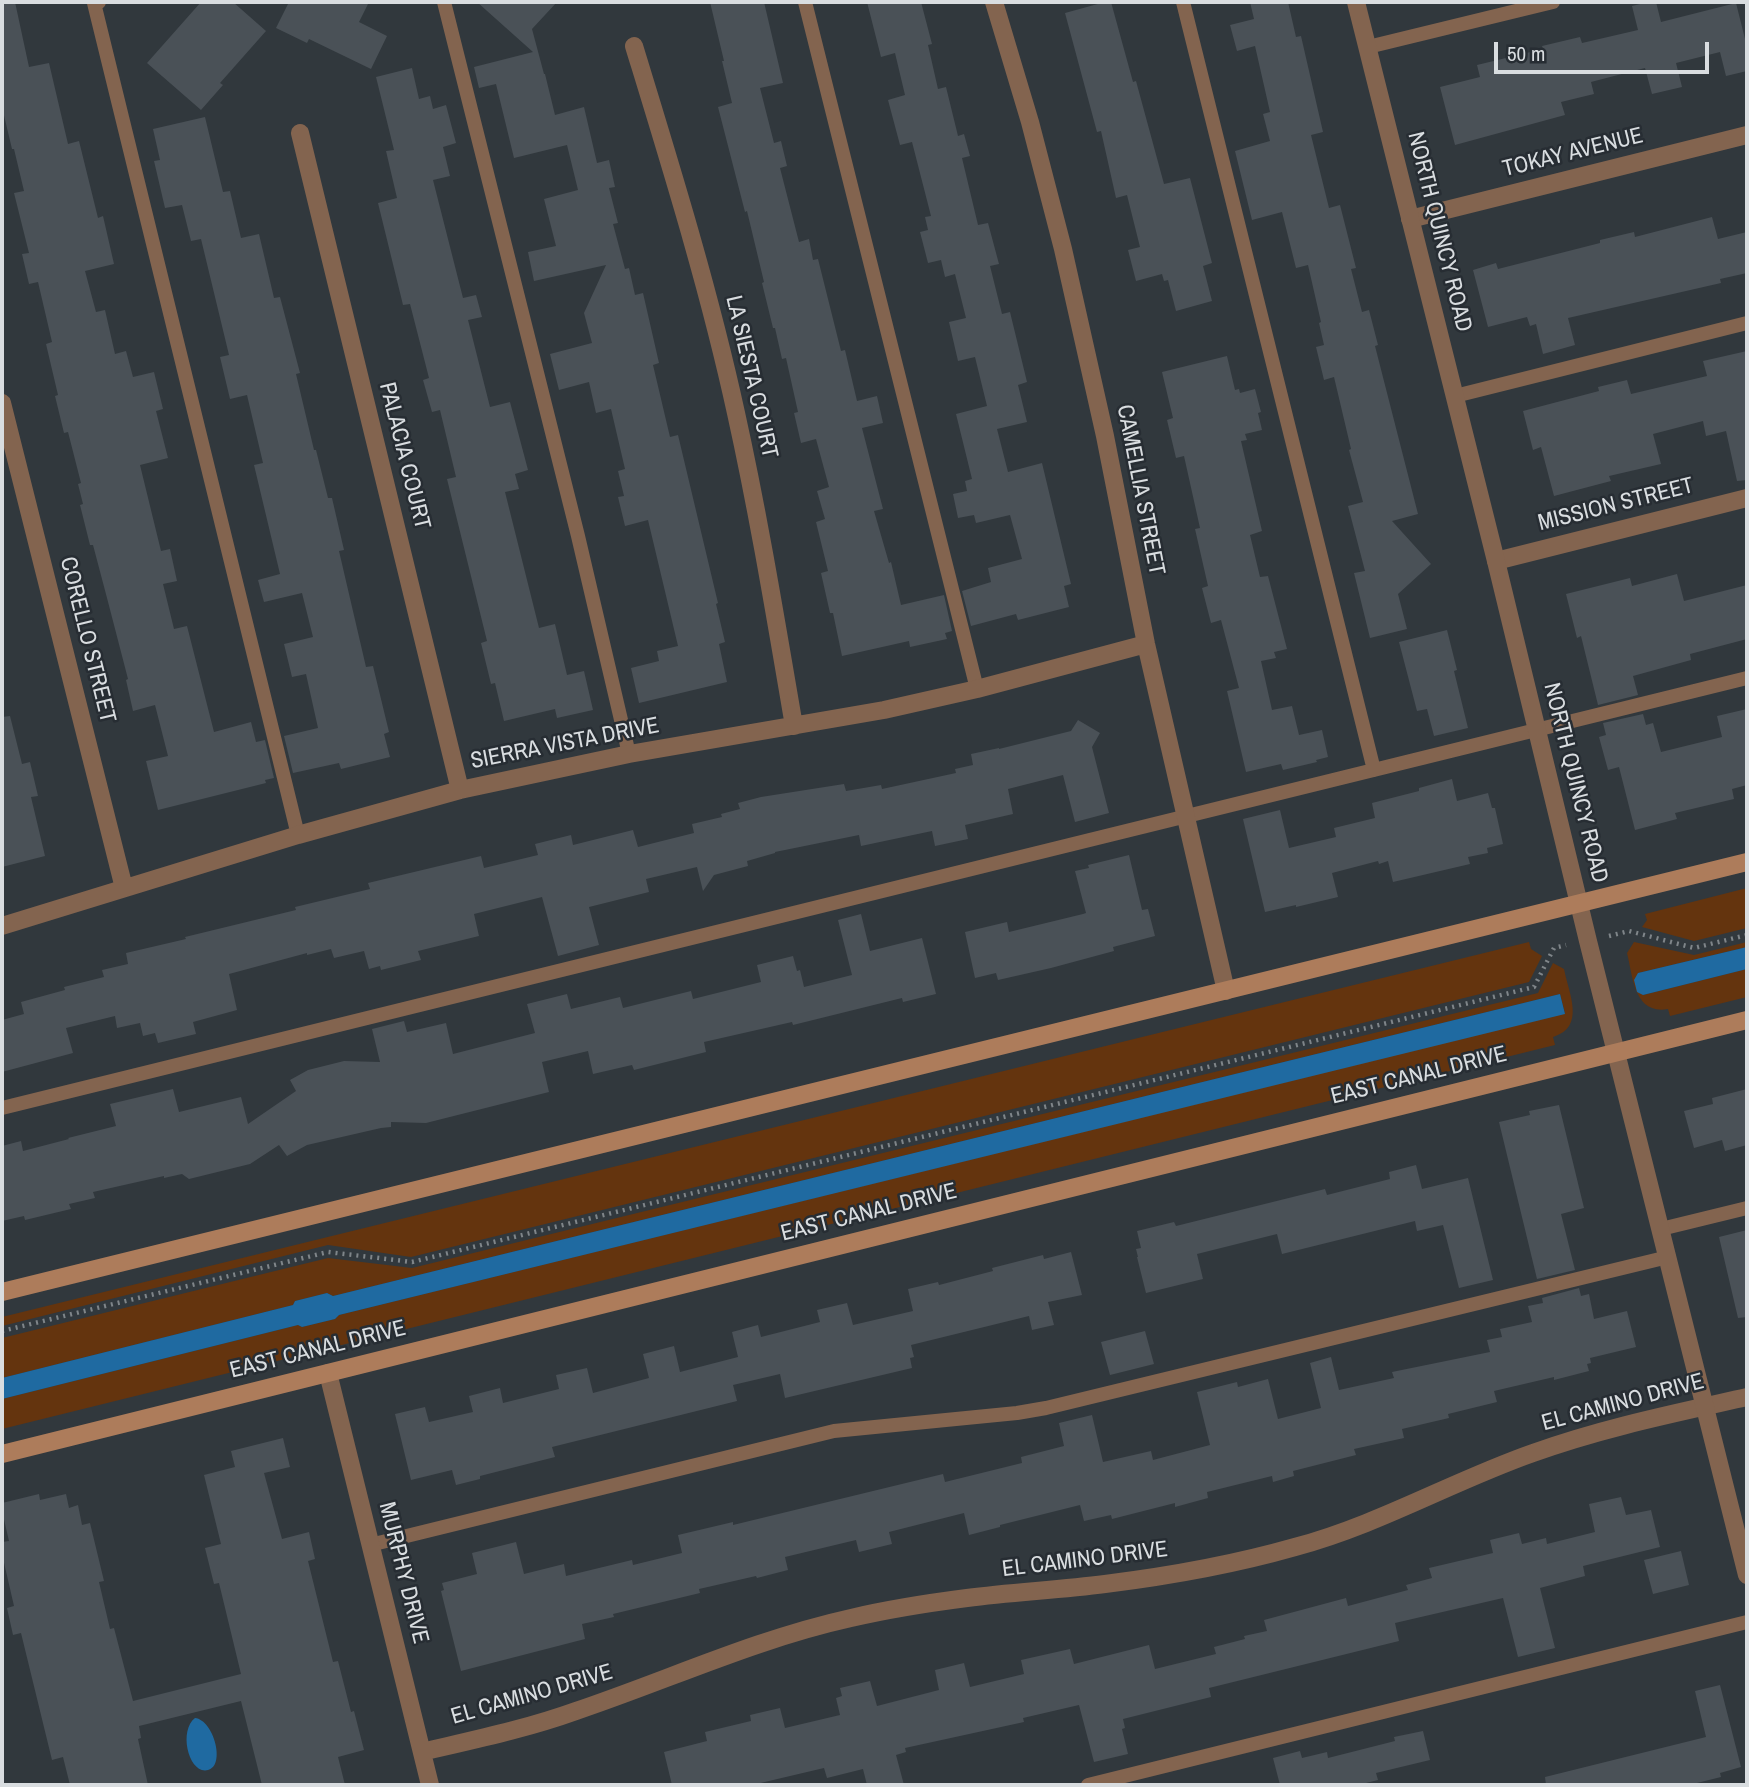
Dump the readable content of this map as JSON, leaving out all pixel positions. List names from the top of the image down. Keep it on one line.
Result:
{"streets":{"main road":["EAST CANAL DRIVE"],"street":["TOKAY AVENUE","NORTH QUINCY ROAD","LA SIESTA COURT","PALACIA COURT","CAMELLIA STREET","MISSION STREET","CORELLO STREET","SIERRA VISTA DRIVE","EL CAMINO DRIVE","MURPHY DRIVE"]},"crossings":[["TOKAY AVENUE","NORTH QUINCY ROAD"],["NORTH QUINCY ROAD","MISSION STREET"],["NORTH QUINCY ROAD","EAST CANAL DRIVE"],["NORTH QUINCY ROAD","EL CAMINO DRIVE"],["LA SIESTA COURT","SIERRA VISTA DRIVE"],["PALACIA COURT","SIERRA VISTA DRIVE"],["CAMELLIA STREET","SIERRA VISTA DRIVE"],["CORELLO STREET","SIERRA VISTA DRIVE"],["EAST CANAL DRIVE","MURPHY DRIVE"],["EL CAMINO DRIVE","MURPHY DRIVE"]],"scale_bar":"50 m"}
